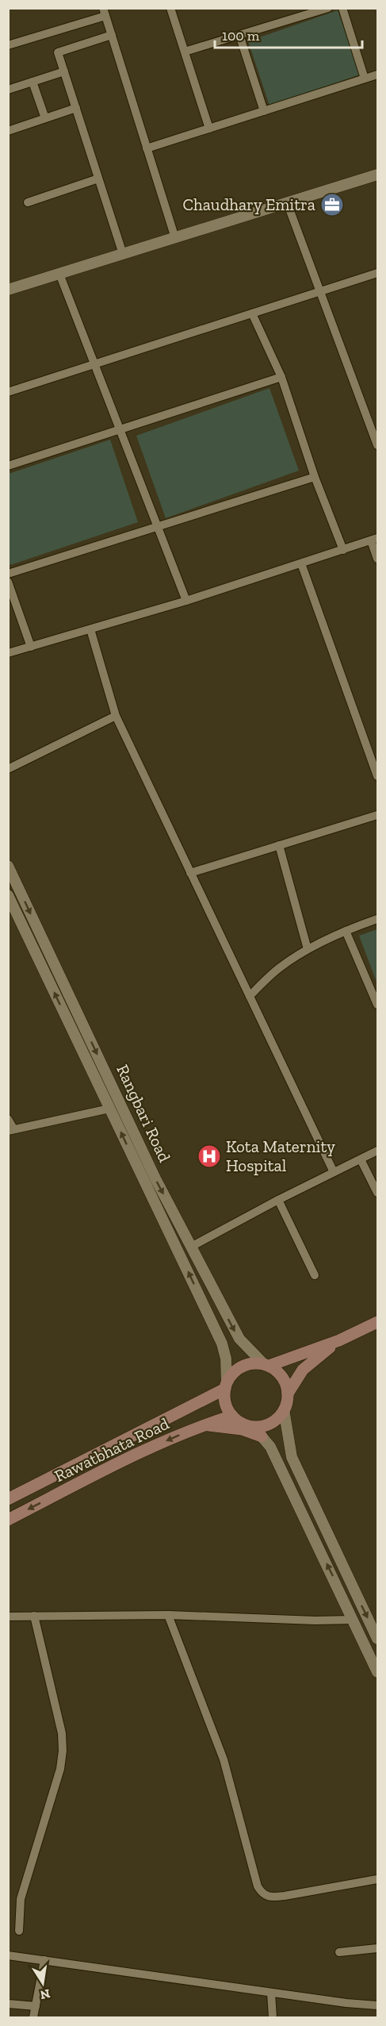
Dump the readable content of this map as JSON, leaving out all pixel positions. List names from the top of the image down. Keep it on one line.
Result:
{"streets":{"main road":["Rawatbhata Road"],"street":["Rangbari Road"]},"crossings":[["Rangbari Road","Rawatbhata Road"]],"places":{"office":["Chaudhary Emitra"],"hospital":["Kota Maternity Hospital"]},"scale_bar":"100 m","north":"bottom"}
